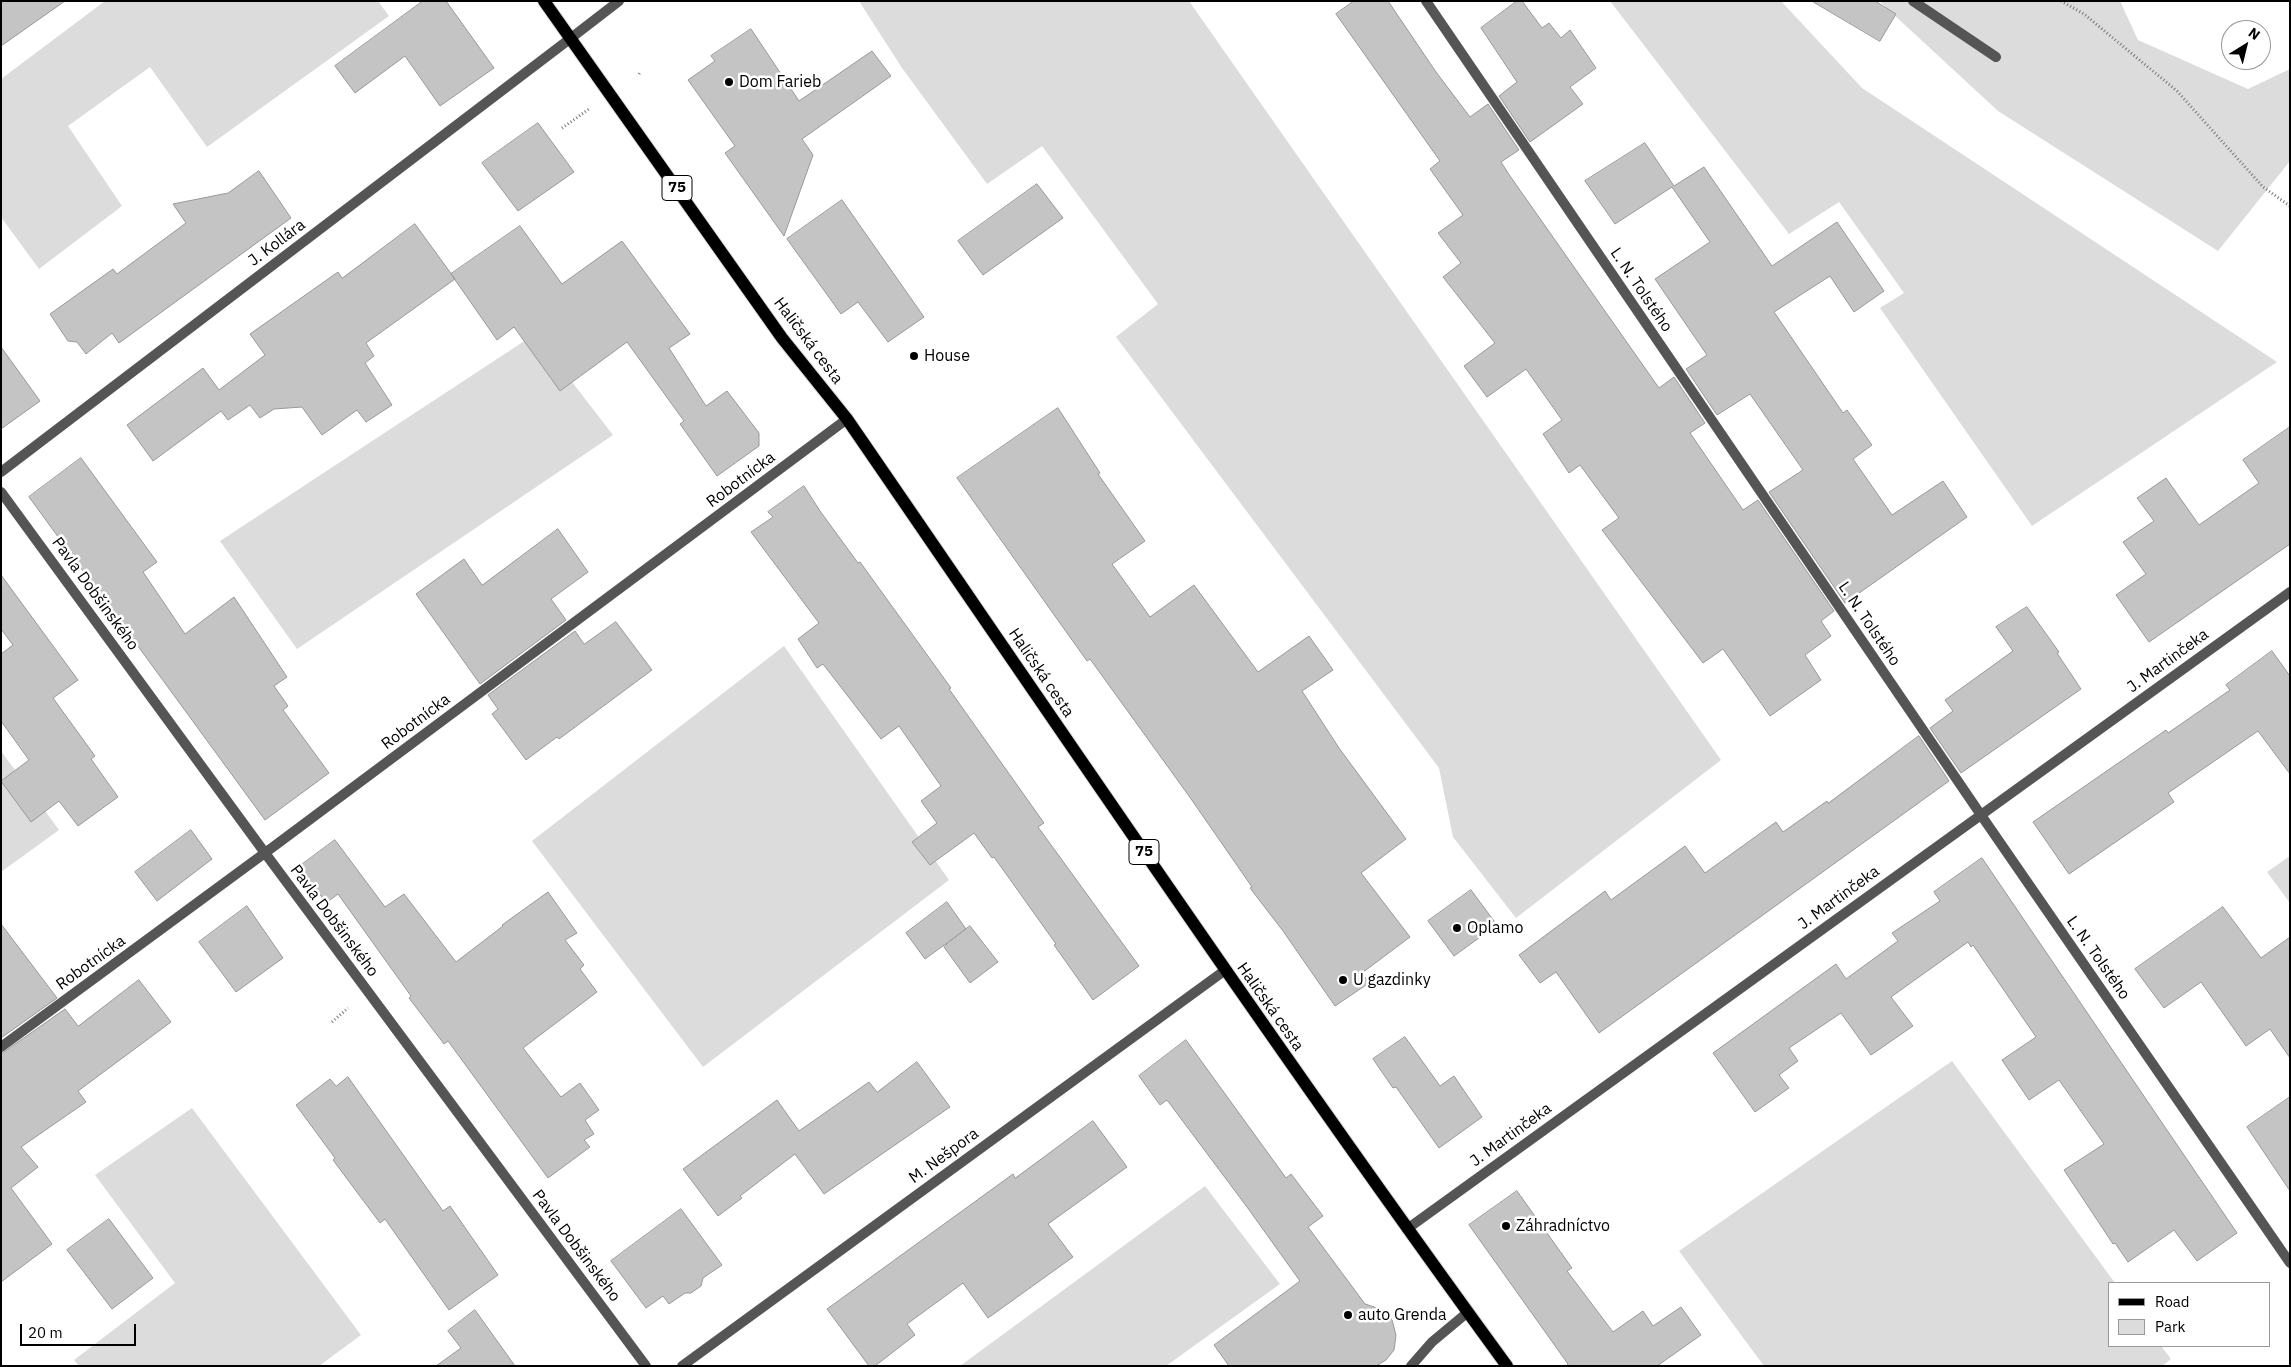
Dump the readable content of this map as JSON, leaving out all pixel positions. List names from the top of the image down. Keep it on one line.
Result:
{"streets":{"main road":["75","Haličská cesta"],"street":["J. Kollára","L. N. Tolstého","Robotnícka","Pavla Dobšinského","J. Martinčeka","M. Nešpora"]},"crossings":[["J. Kollára","Haličská cesta"],["L. N. Tolstého","J. Martinčeka"],["Haličská cesta","Robotnícka"],["Haličská cesta","J. Martinčeka"],["Haličská cesta","M. Nešpora"],["Robotnícka","Pavla Dobšinského"]],"places":["Dom Farieb","House","Oplamo","U gazdinky","Záhradníctvo","auto Grenda"],"legend":["Road","Park"],"scale_bar":"20 m","north":"top right"}
